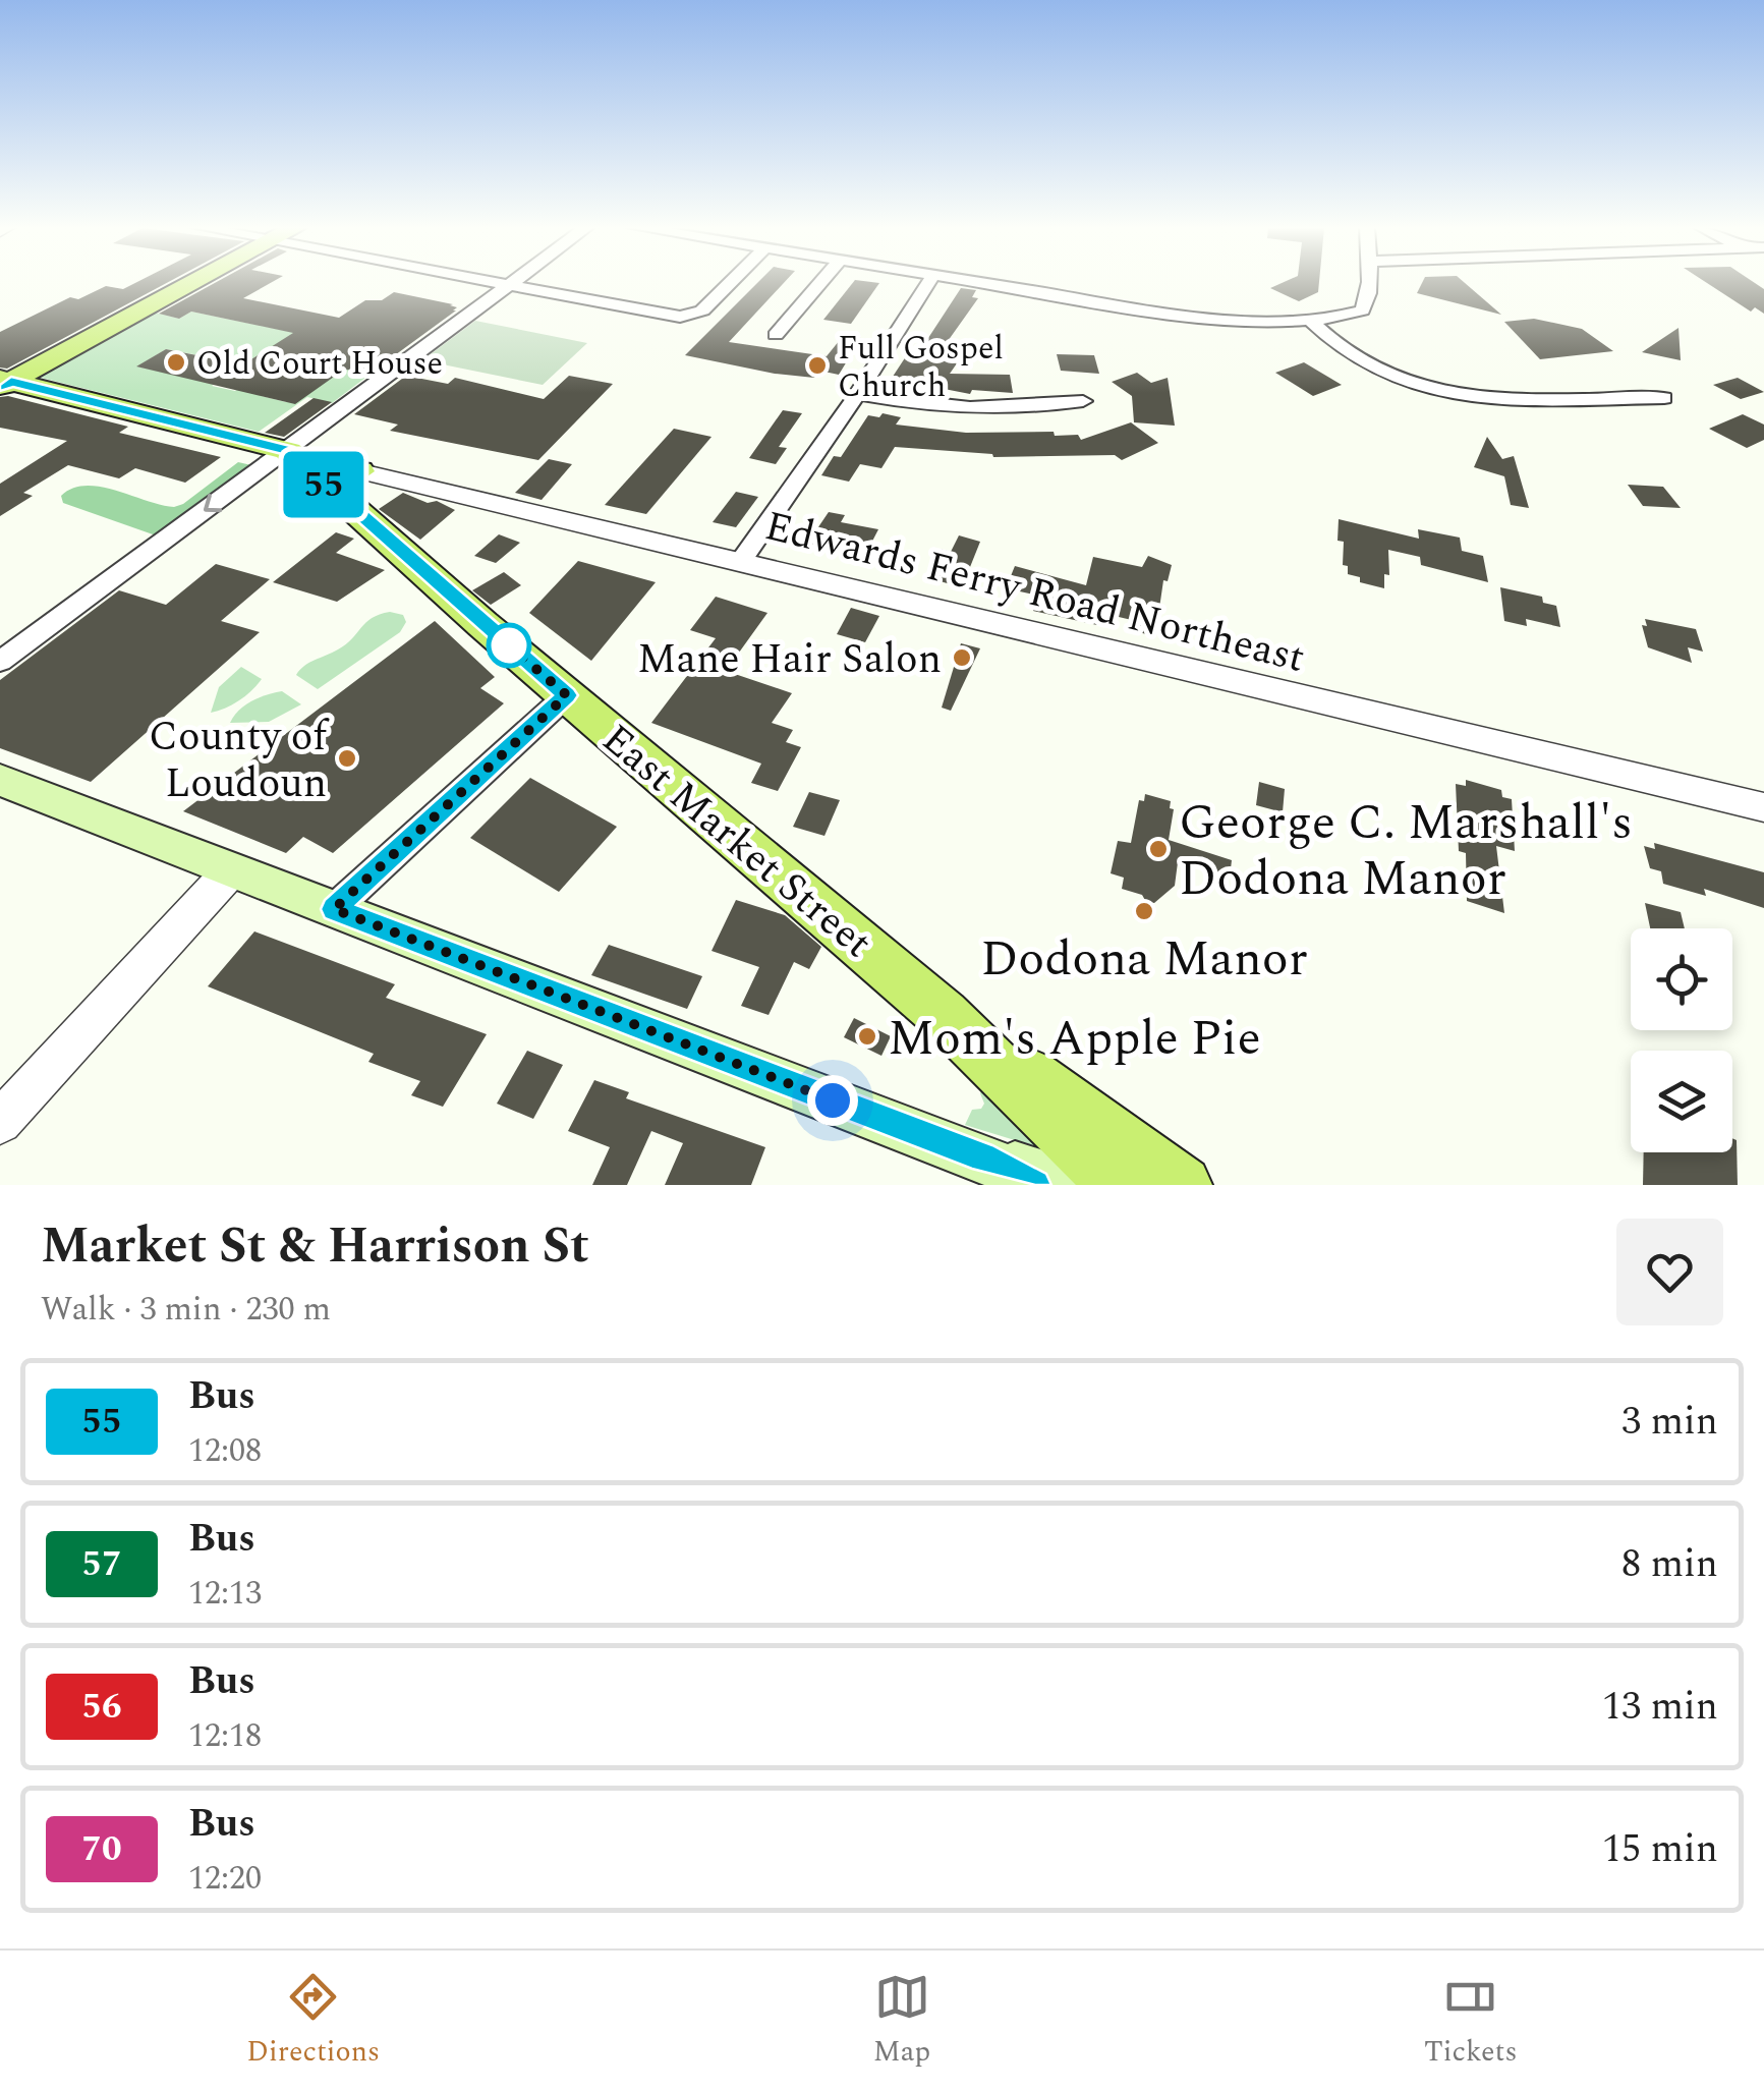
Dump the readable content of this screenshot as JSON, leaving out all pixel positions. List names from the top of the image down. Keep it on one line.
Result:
{"streets":{"main road":["East Market Street"],"street":["Edwards Ferry Road Northeast"]},"crossings":[["Edwards Ferry Road Northeast","East Market Street"]],"places":["Old Court House","Full Gospel Church","Mane Hair Salon","County of Loudoun","George C. Marshall's Dodona Manor","Dodona Manor","Mom's Apple Pie"],"lines":["bus line 55"],"page":{"on_map":"55","heading":["Market St & Harrison St","Walk · 3 min · 230 m"],"list":[{"mark":"55","name":"Bus","note":"12:08","value":"3 min"},{"mark":"57","name":"Bus","note":"12:13","value":"8 min"},{"mark":"56","name":"Bus","note":"12:18","value":"13 min"},{"mark":"70","name":"Bus","note":"12:20","value":"15 min"}],"tabs":["Directions","Map","Tickets"]}}
